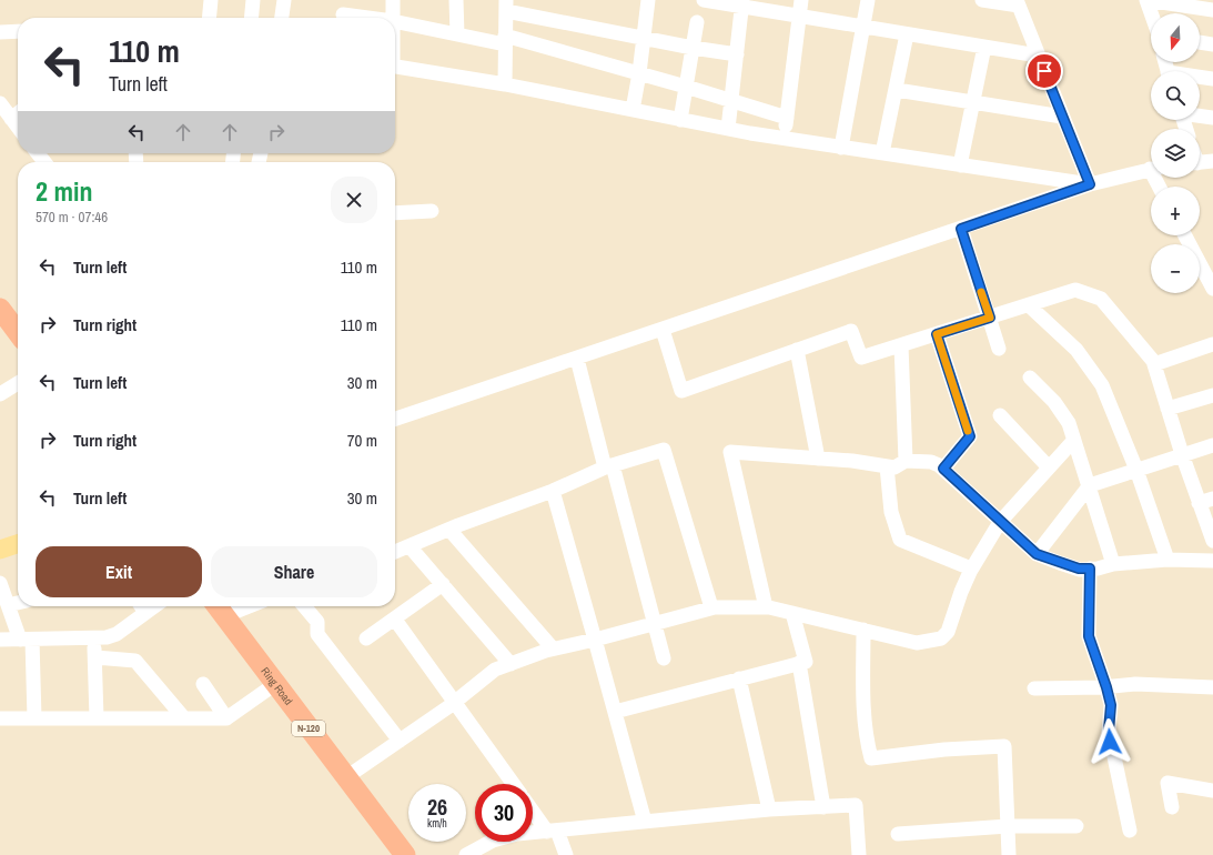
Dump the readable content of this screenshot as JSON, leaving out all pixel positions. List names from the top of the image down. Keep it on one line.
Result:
{"streets":{"highway":["Ring Road","N-120"]},"north":"bottom","page":{"map_buttons":["+","−"],"turn":["110 m","Turn left"],"heading":["2 min","570 m · 07:46"],"list":[{"name":"Turn left","value":"110 m"},{"name":"Turn right","value":"110 m"},{"name":"Turn left","value":"30 m"},{"name":"Turn right","value":"70 m"},{"name":"Turn left","value":"30 m"}],"buttons":["Exit","Share"],"speed":"26 km/h","limit":"30"}}
